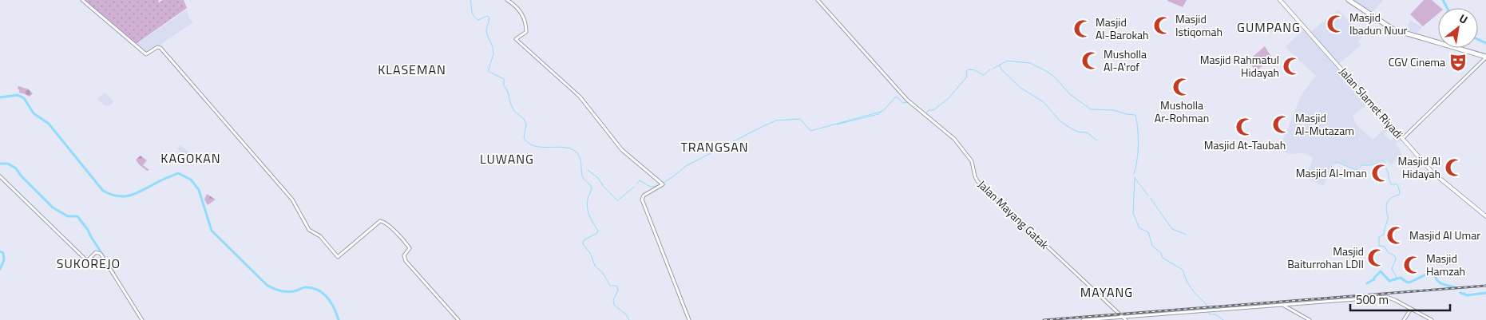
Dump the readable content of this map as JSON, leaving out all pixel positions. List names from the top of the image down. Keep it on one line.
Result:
{"streets":{"main road":["Jalan Slamet Riyadi"],"street":["Jalan Mayang Gatak"]},"districts":["GUMPANG","KLASEMAN","TRANGSAN","KAGOKAN","LUWANG","SUKOREJO","MAYANG"],"places":{"mosque":["Masjid Ibadun Nuur","Masjid Istiqomah","Masjid Al-Barokah","Musholla Al-A'rof","Masjid Rahmatul Hidayah","Musholla Ar-Rohman","Masjid Al-Mutazam","Masjid At-Taubah","Masjid Al Hidayah","Masjid Al-Iman","Masjid Al Umar","Masjid Baiturrohan LDII","Masjid Hamzah"],"theatre":["CGV Cinema"]},"scale_bar":"500 m","north":"top right"}
